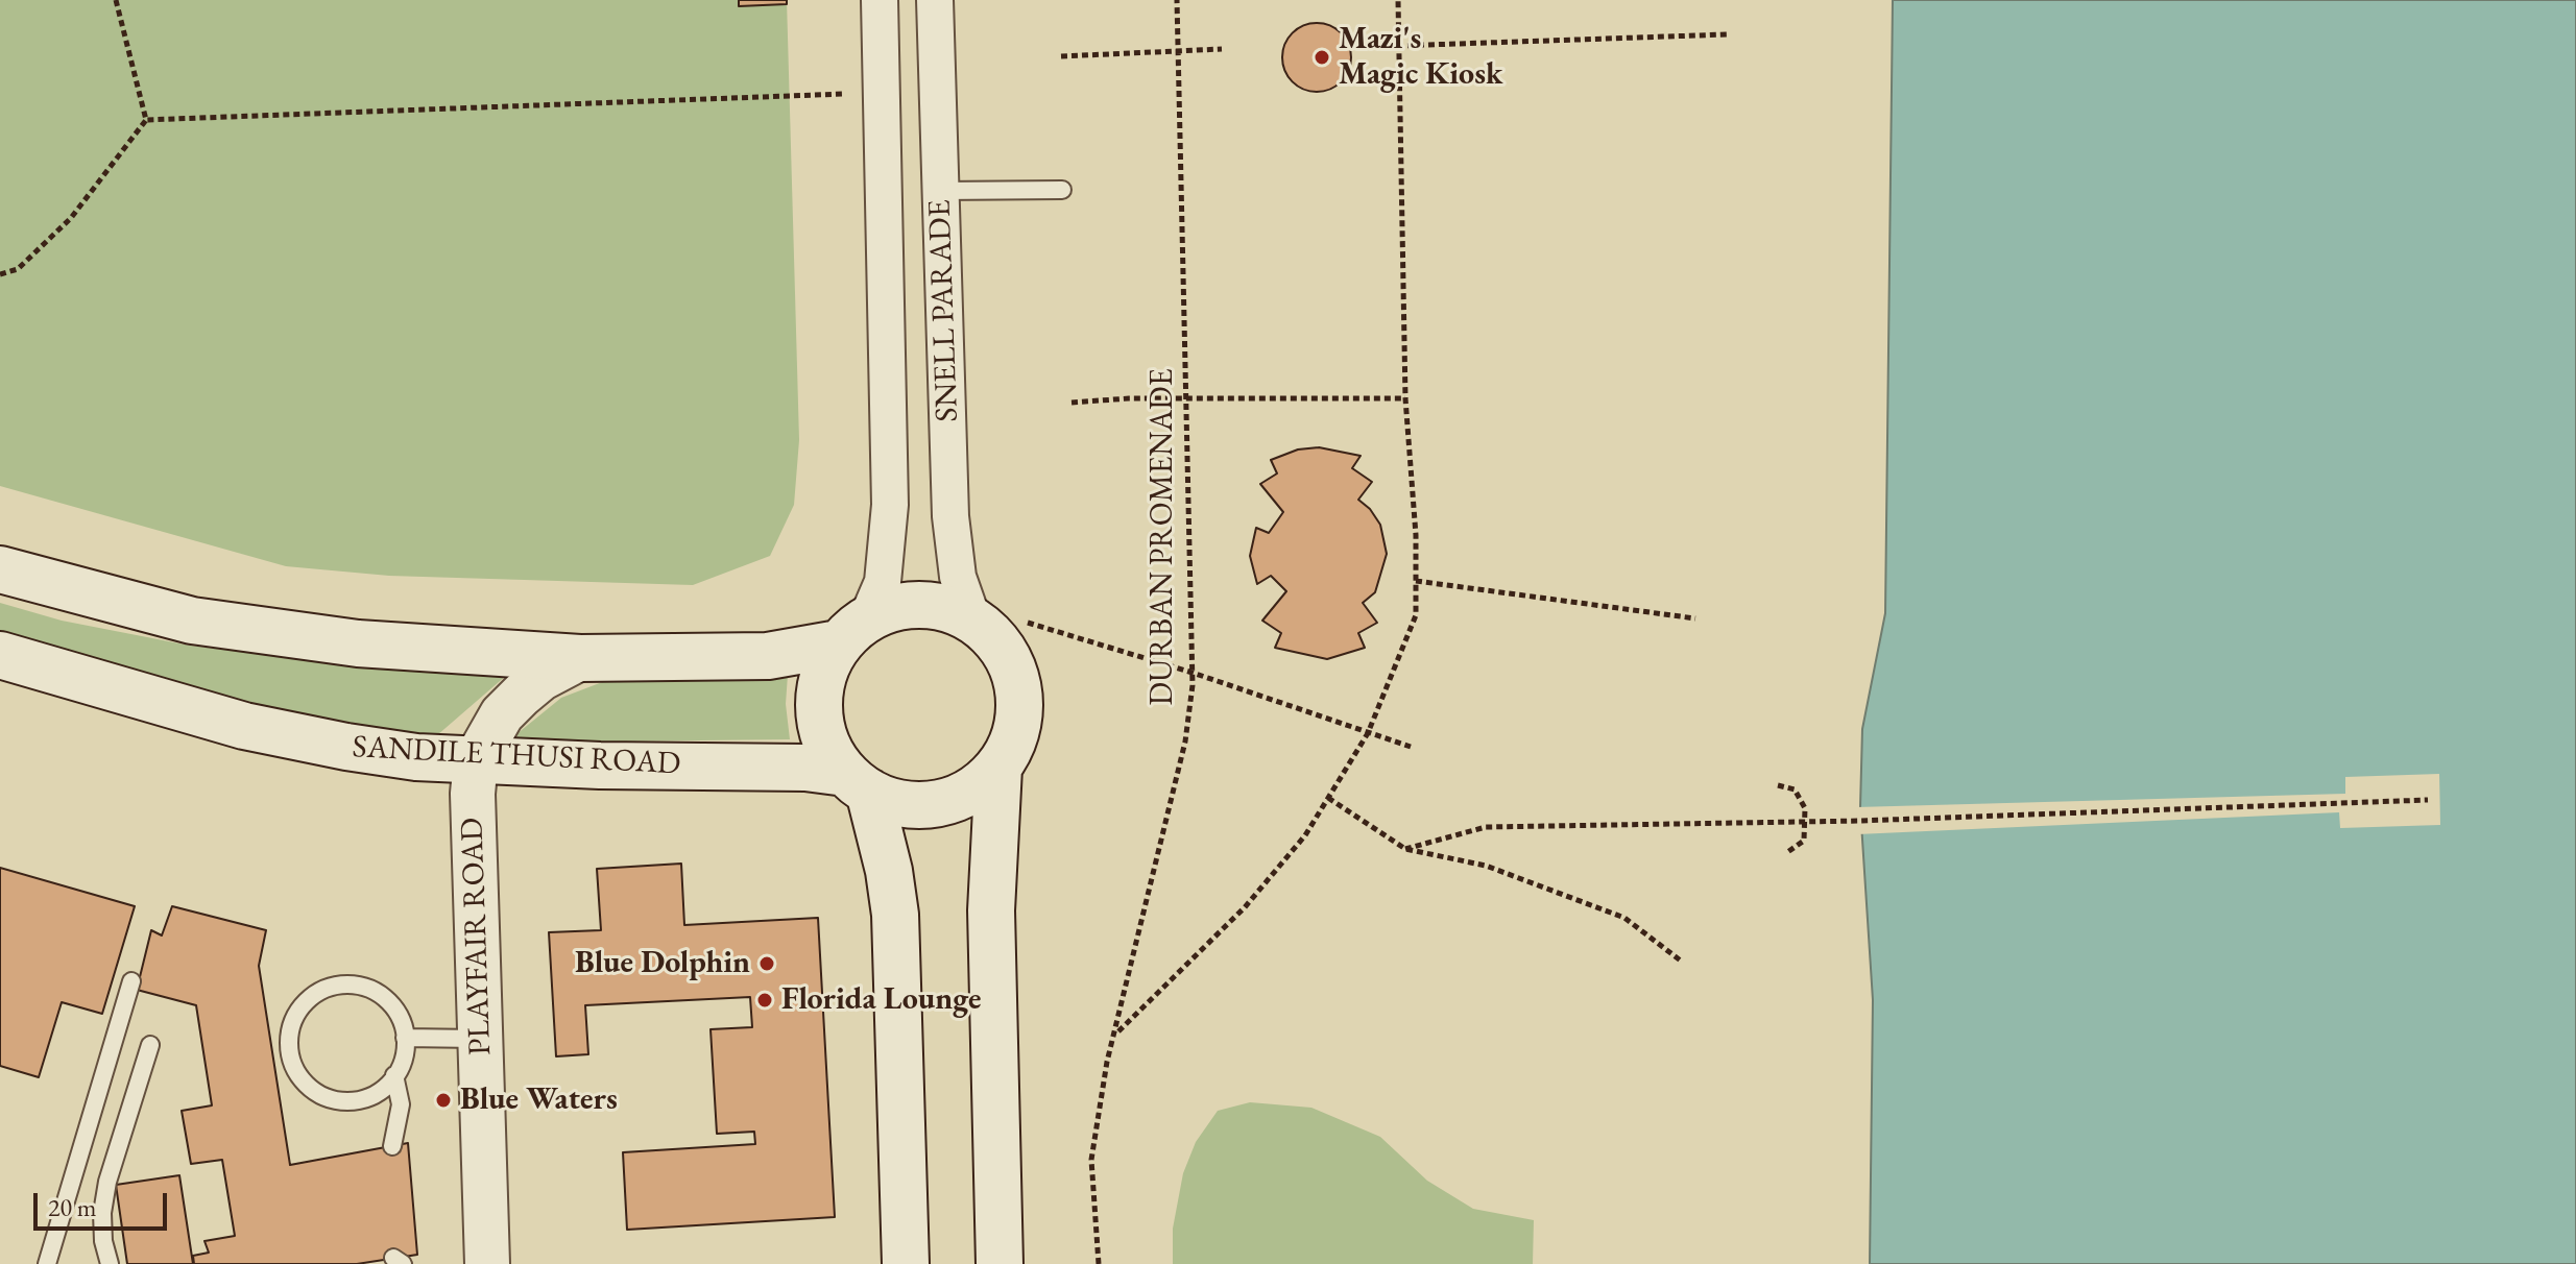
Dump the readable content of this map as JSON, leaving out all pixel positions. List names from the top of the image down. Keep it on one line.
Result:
{"streets":{"main road":["SANDILE THUSI ROAD"],"street":["SNELL PARADE","PLAYFAIR ROAD"],"path":["DURBAN PROMENADE"]},"crossings":[["SNELL PARADE","SANDILE THUSI ROAD"],["SANDILE THUSI ROAD","PLAYFAIR ROAD"]],"places":["Mazi's Magic Kiosk","Blue Dolphin","Florida Lounge","Blue Waters"],"scale_bar":"20 m"}
